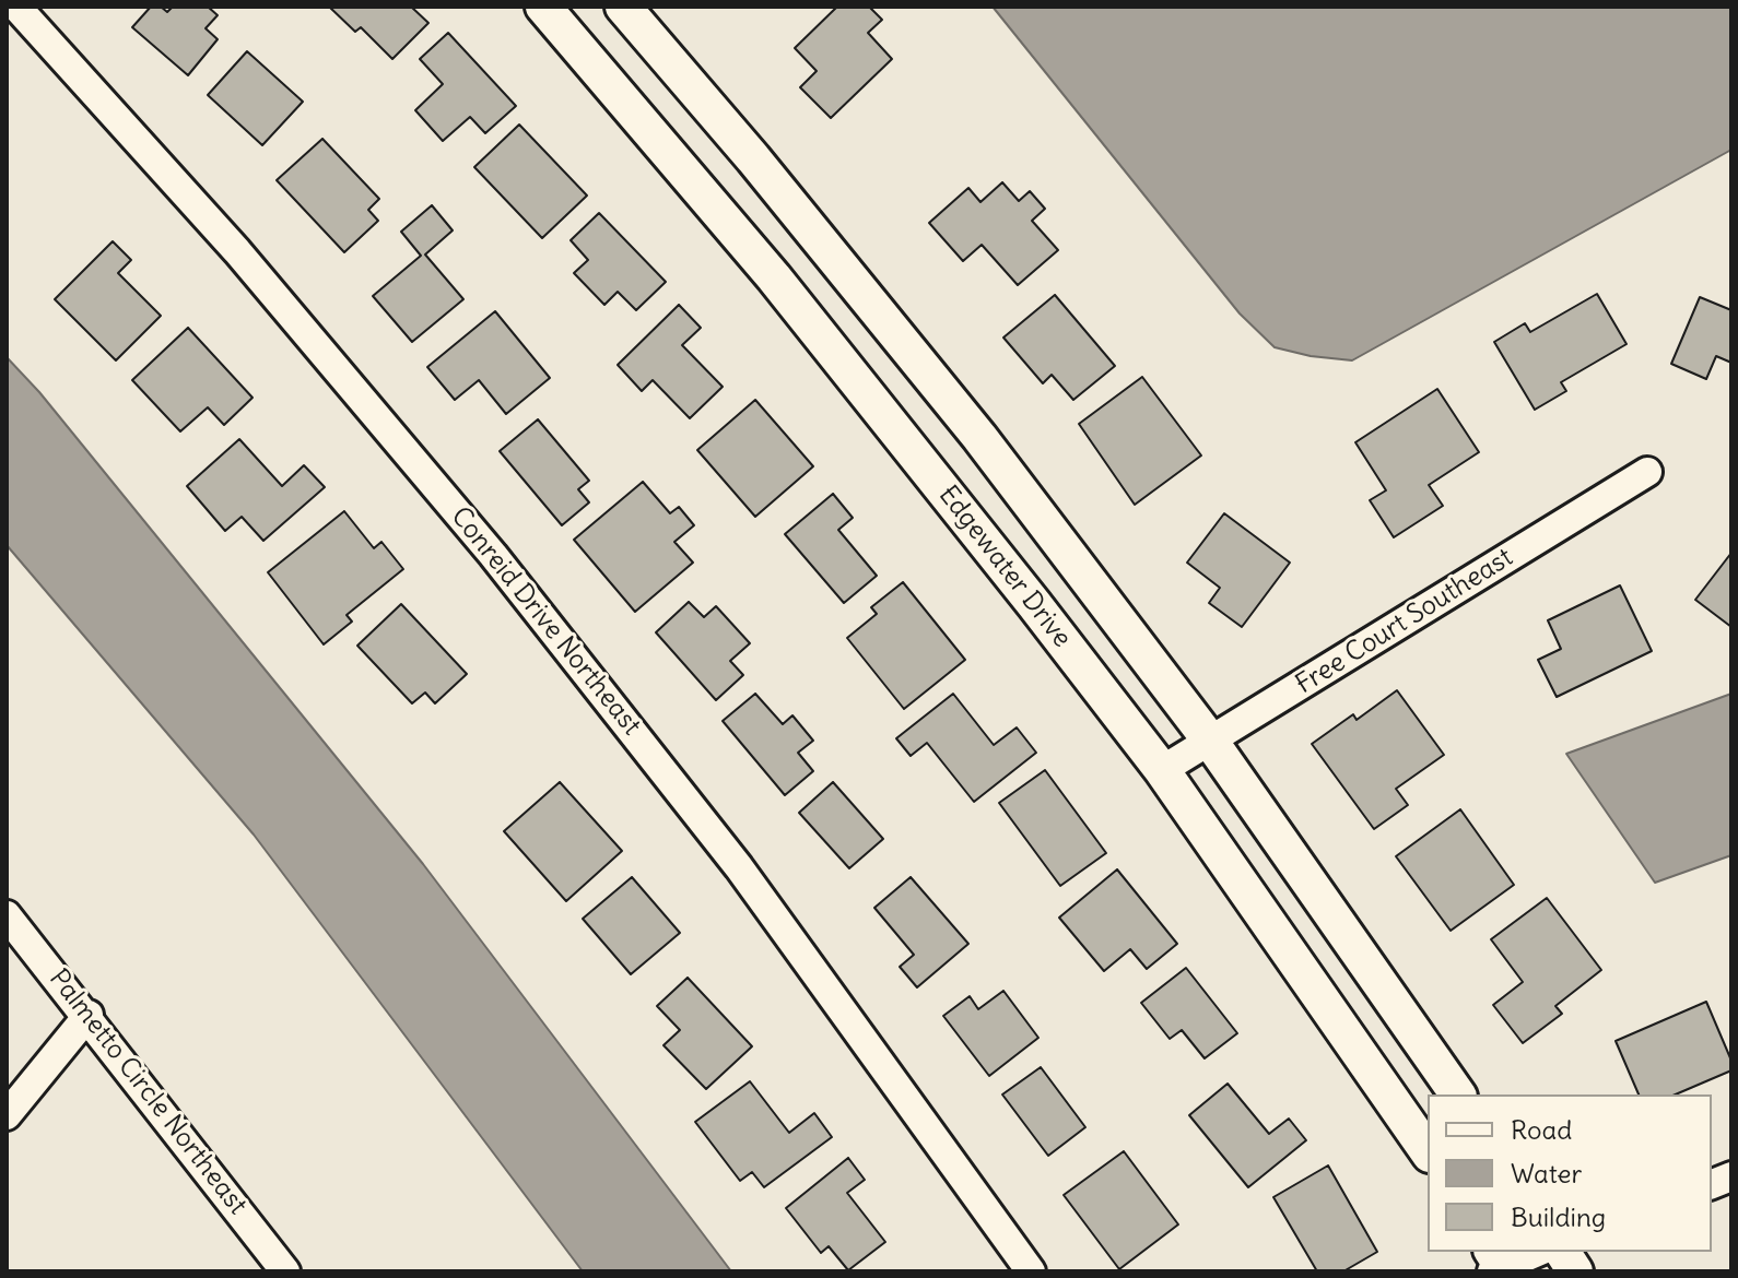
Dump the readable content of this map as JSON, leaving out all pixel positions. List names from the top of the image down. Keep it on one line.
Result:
{"streets":{"street":["Edgewater Drive","Conreid Drive Northeast","Free Court Southeast","Palmetto Circle Northeast"]},"crossings":[["Edgewater Drive","Free Court Southeast"]],"legend":["Road","Water","Building"]}
